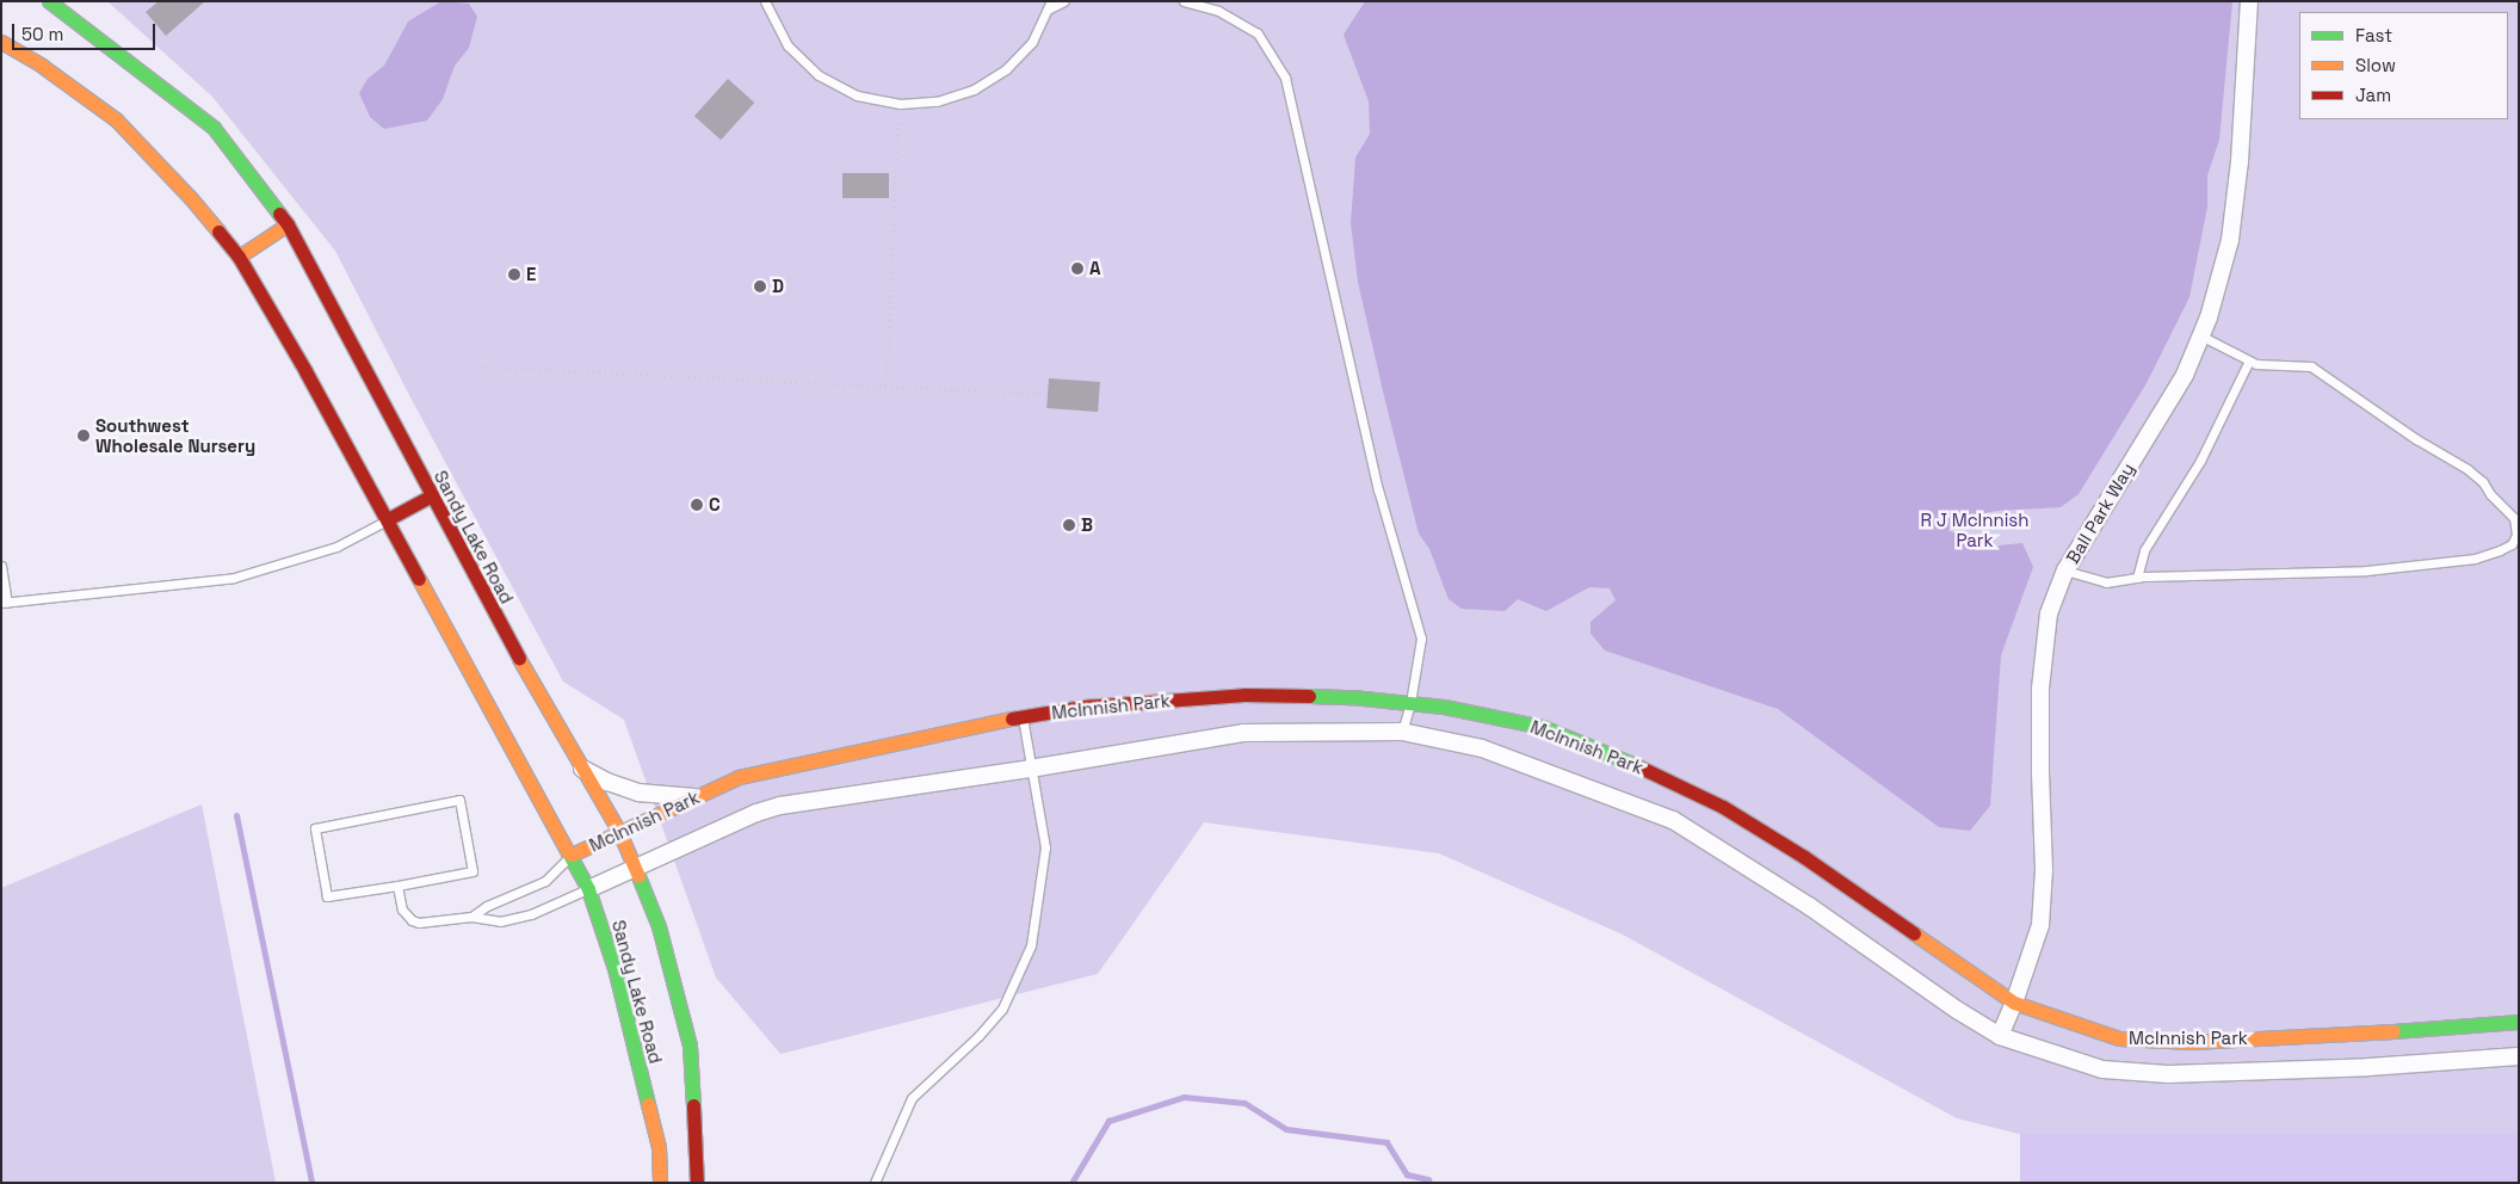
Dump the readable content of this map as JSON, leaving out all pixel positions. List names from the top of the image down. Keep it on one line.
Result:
{"streets":{"main road":["Sandy Lake Road","McInnish Park"],"street":["Ball Park Way"]},"crossings":[["Ball Park Way","McInnish Park"],["Sandy Lake Road","McInnish Park"]],"parks":["R J McInnish Park"],"places":["A","E","D","Southwest Wholesale Nursery","C","B"],"legend":["Fast","Slow","Jam"],"scale_bar":"50 m"}
